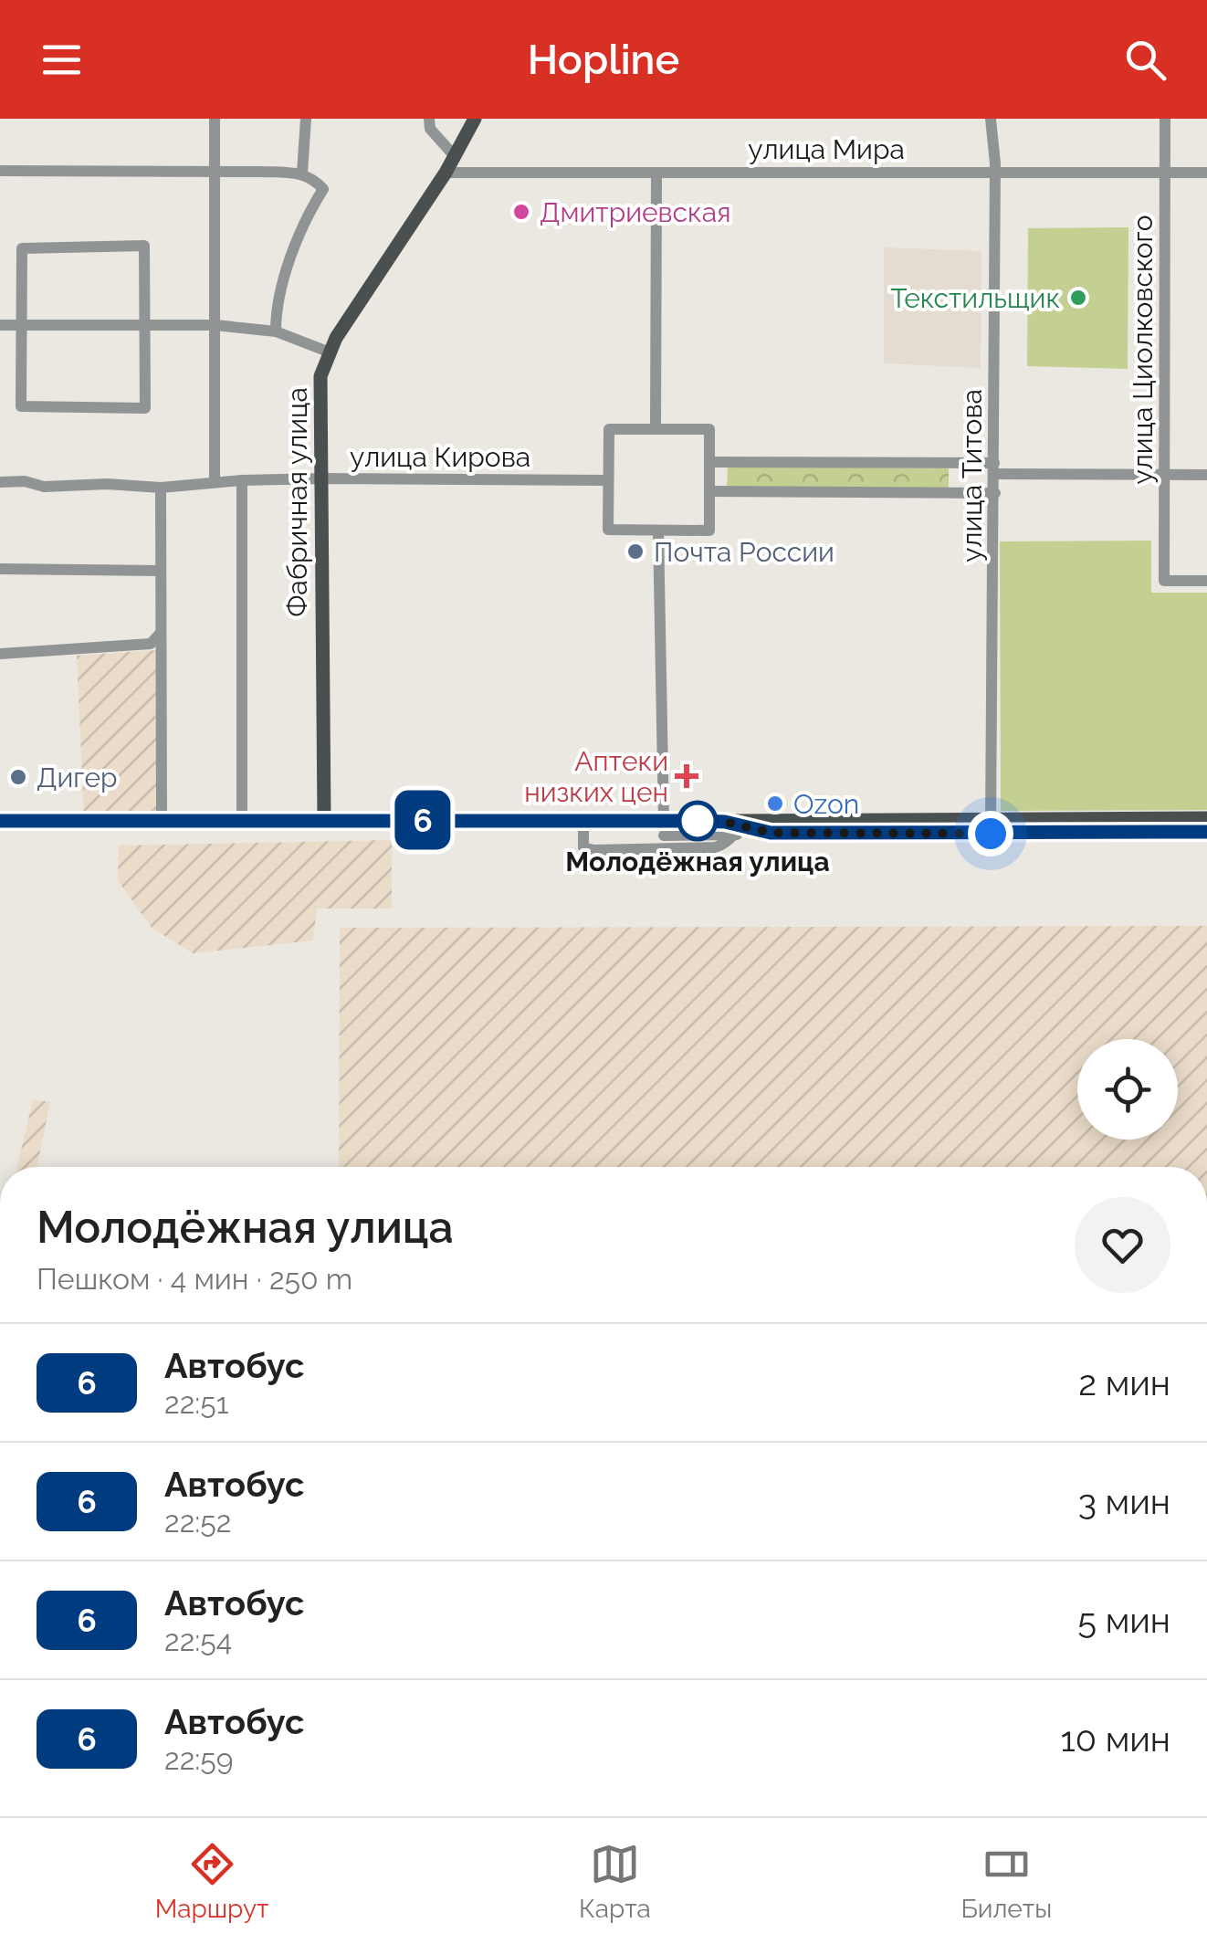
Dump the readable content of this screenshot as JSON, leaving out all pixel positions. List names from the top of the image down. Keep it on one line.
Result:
{"streets":{"main road":["Фабричная улица"],"street":["улица Мира","улица Циолковского","улица Кирова","улица Титова"]},"crossings":[["улица Мира","улица Циолковского"],["улица Мира","улица Титова"],["улица Мира","Фабричная улица"],["улица Кирова","Фабричная улица"]],"places":{"other":["Дмитриевская","Текстильщик","Почта России","Дигер","Ozon","Молодёжная улица"],"health":["Аптеки низких цен"]},"lines":["bus line 6"],"page":{"header":"Hopline","on_map":"6","heading":["Молодёжная улица","Пешком · 4 мин · 250 m"],"list":[{"mark":"6","name":"Автобус","note":"22:51","value":"2 мин"},{"mark":"6","name":"Автобус","note":"22:52","value":"3 мин"},{"mark":"6","name":"Автобус","note":"22:54","value":"5 мин"},{"mark":"6","name":"Автобус","note":"22:59","value":"10 мин"}],"tabs":["Маршрут","Карта","Билеты"]}}
